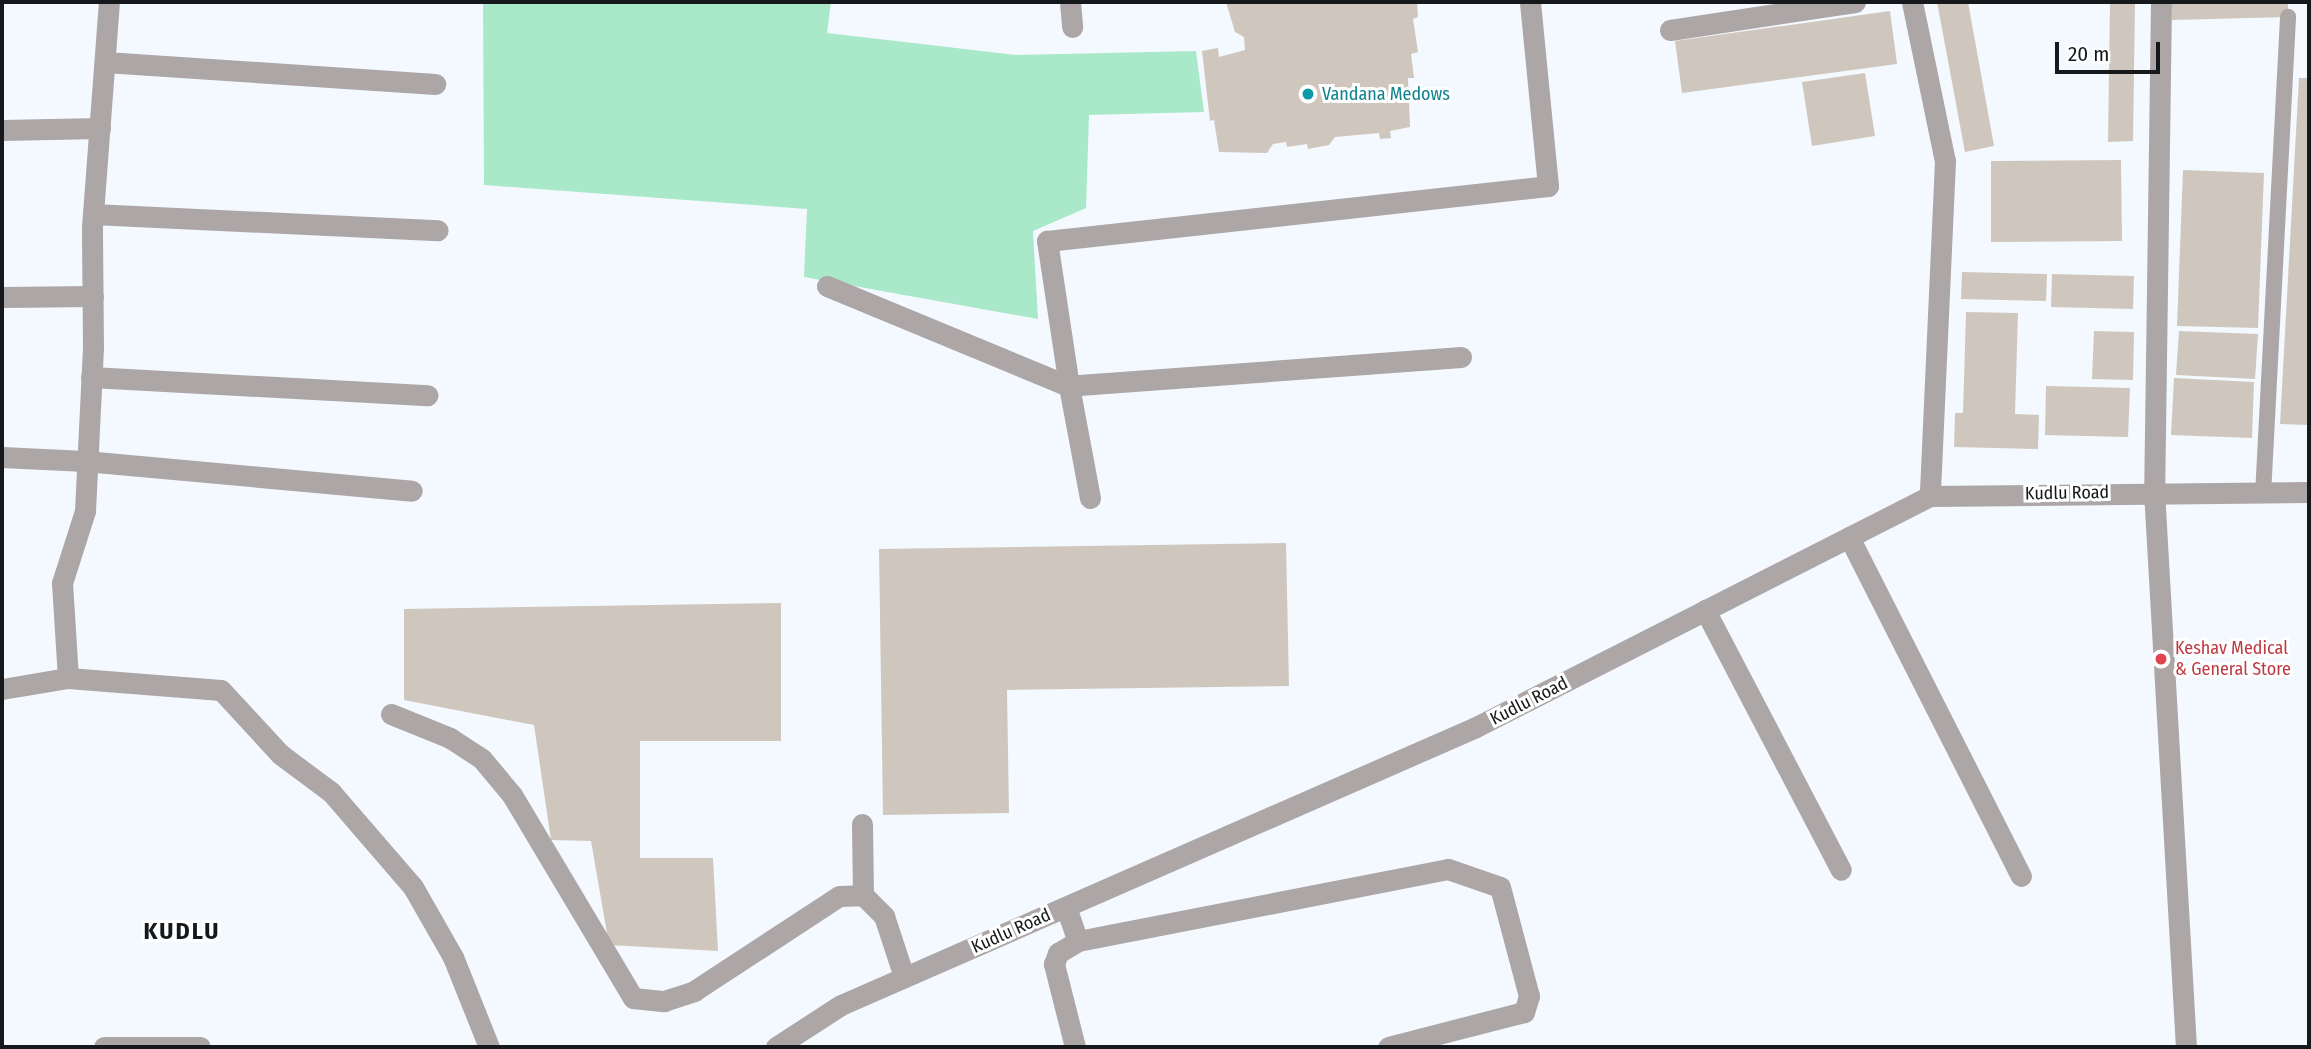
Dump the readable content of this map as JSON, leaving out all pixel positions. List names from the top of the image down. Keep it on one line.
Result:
{"streets":{"street":["Kudlu Road"]},"districts":["KUDLU"],"places":["Vandana Medows","Keshav Medical & General Store"],"scale_bar":"20 m"}
